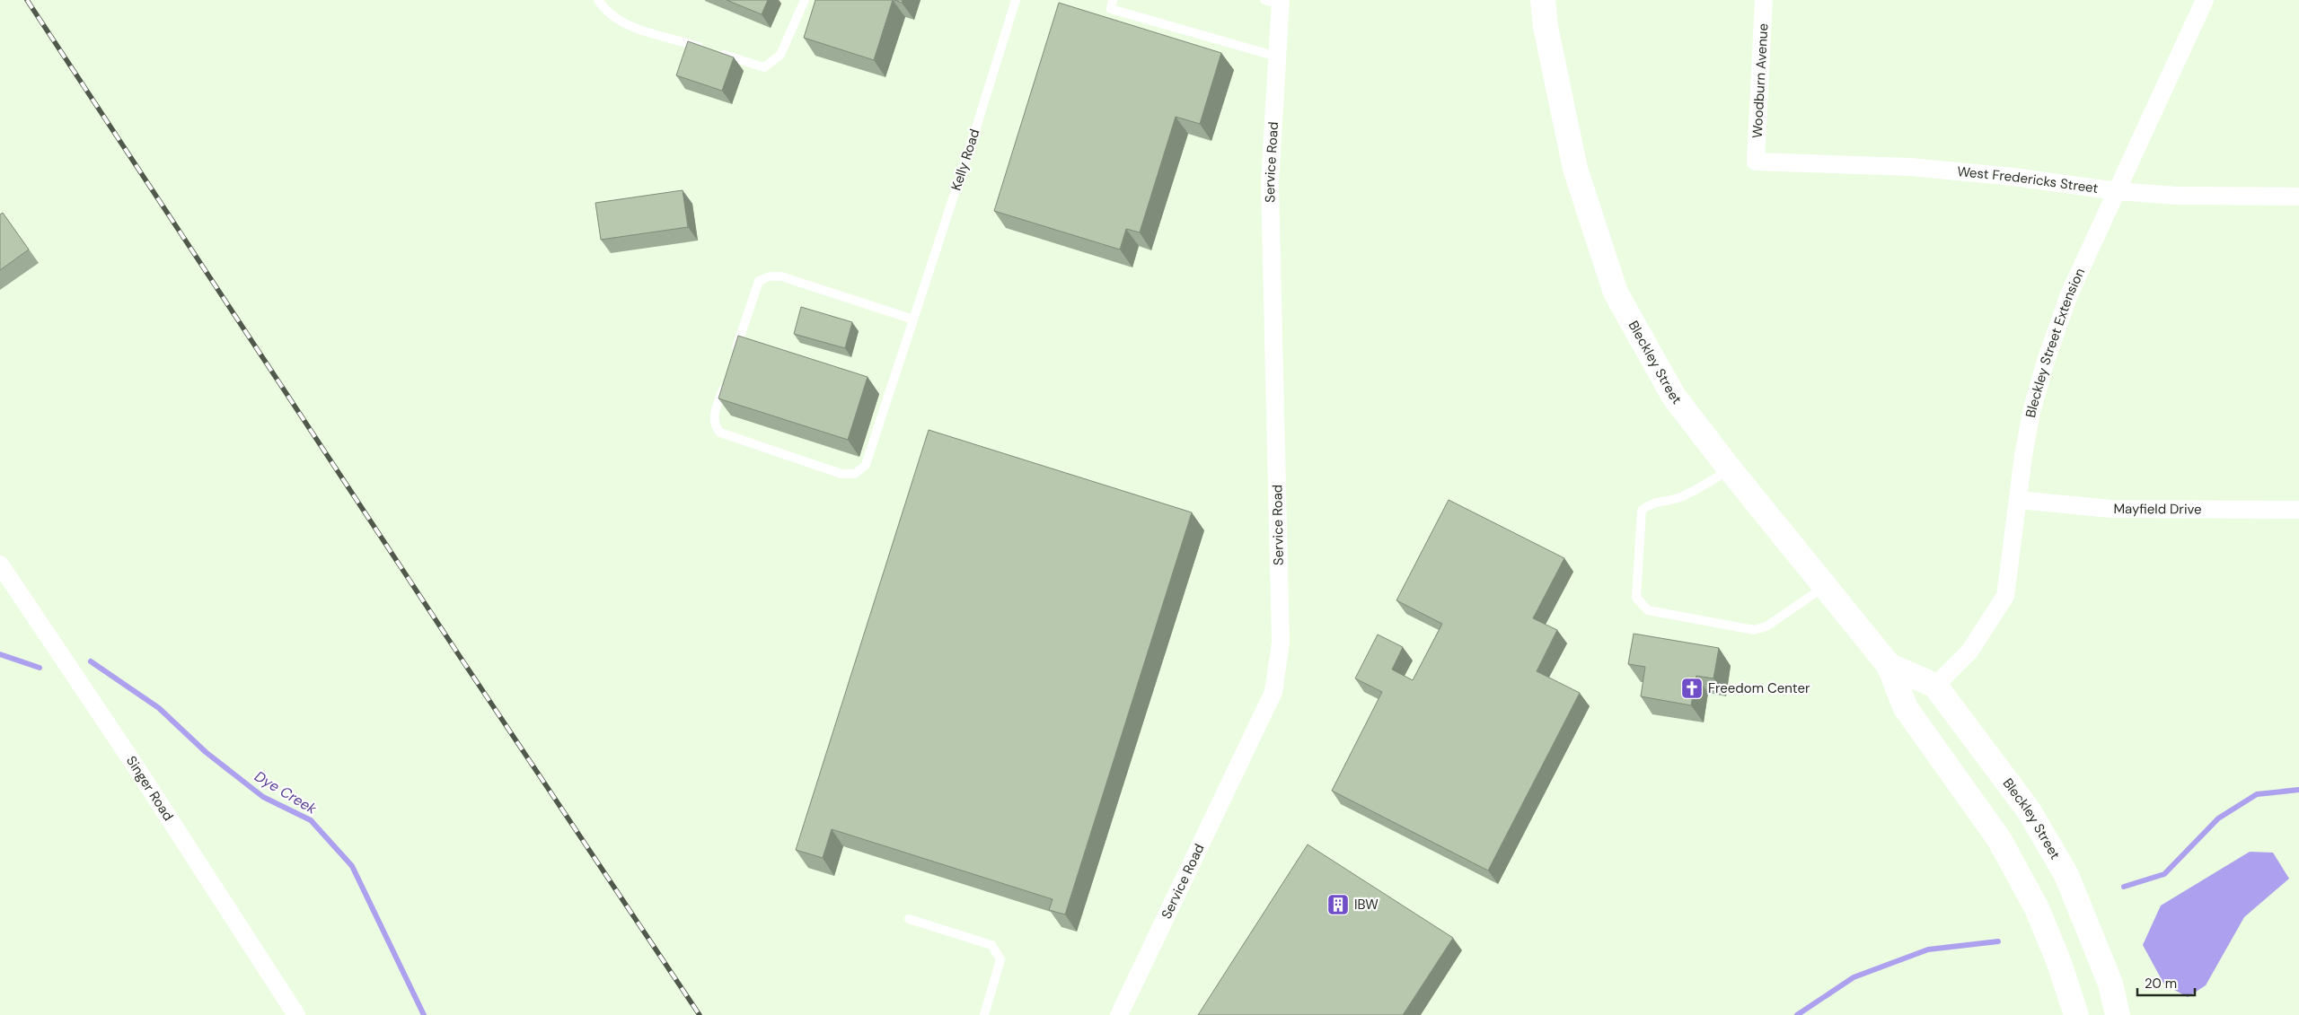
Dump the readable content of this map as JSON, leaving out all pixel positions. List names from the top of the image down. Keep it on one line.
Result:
{"streets":{"street":["Woodburn Avenue","Service Road","West Fredericks Street","Bleckley Street Extension","Bleckley Street","Mayfield Drive","Singer Road"],"lane":["Kelly Road"]},"crossings":[["Woodburn Avenue","West Fredericks Street"],["West Fredericks Street","Bleckley Street Extension"],["Bleckley Street Extension","Bleckley Street"],["Bleckley Street Extension","Mayfield Drive"]],"water":["Dye Creek"],"places":{"church":["Freedom Center"],"building":["IBW"]},"scale_bar":"20 m"}
